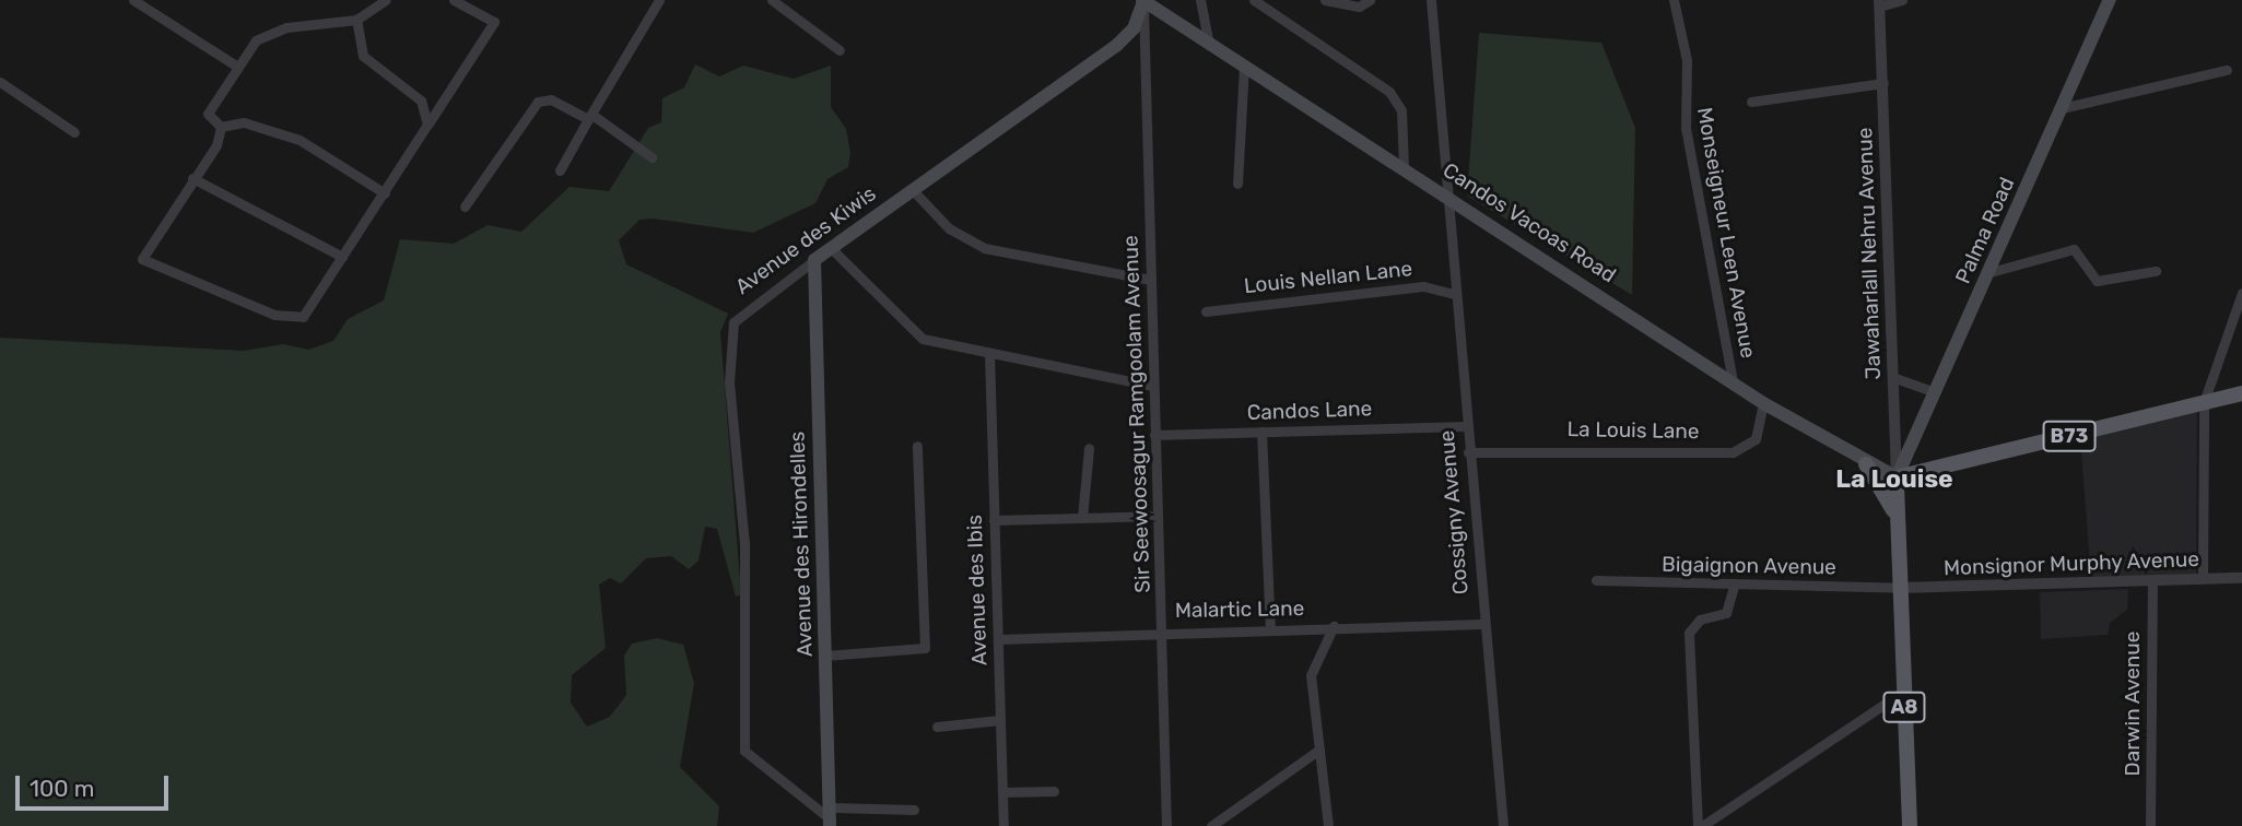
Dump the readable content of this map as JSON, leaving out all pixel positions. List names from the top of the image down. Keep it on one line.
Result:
{"streets":{"main road":["Candos Vacoas Road","Palma Road","Avenue des Kiwis","B73","Avenue des Hirondelles","A8"],"street":["Monseigneur Leen Avenue","Jawaharlall Nehru Avenue","Louis Nellan Lane","Candos Lane","Sir Seewoosagur Ramgoolam Avenue","La Louis Lane","Cossigny Avenue","Monsignor Murphy Avenue","Bigaignon Avenue","Avenue des Ibis","Malartic Lane","Darwin Avenue"]},"crossings":[["Candos Vacoas Road","Palma Road"],["Candos Vacoas Road","Monseigneur Leen Avenue"],["Candos Vacoas Road","Avenue des Kiwis"],["Candos Vacoas Road","Jawaharlall Nehru Avenue"],["Candos Vacoas Road","Sir Seewoosagur Ramgoolam Avenue"],["Candos Vacoas Road","La Louis Lane"],["Candos Vacoas Road","B73"],["Candos Vacoas Road","Cossigny Avenue"],["Candos Vacoas Road","A8"],["Palma Road","Jawaharlall Nehru Avenue"],["Palma Road","B73"],["Palma Road","A8"],["Avenue des Kiwis","Sir Seewoosagur Ramgoolam Avenue"],["Avenue des Kiwis","Avenue des Hirondelles"],["Jawaharlall Nehru Avenue","B73"],["Jawaharlall Nehru Avenue","A8"],["Louis Nellan Lane","Cossigny Avenue"],["Candos Lane","Sir Seewoosagur Ramgoolam Avenue"],["Candos Lane","Cossigny Avenue"],["Sir Seewoosagur Ramgoolam Avenue","Malartic Lane"],["La Louis Lane","Cossigny Avenue"],["B73","A8"],["Cossigny Avenue","Malartic Lane"],["Monsignor Murphy Avenue","Bigaignon Avenue"],["Monsignor Murphy Avenue","Darwin Avenue"],["Monsignor Murphy Avenue","A8"],["Bigaignon Avenue","A8"],["Avenue des Ibis","Malartic Lane"]],"districts":["La Louise"],"scale_bar":"100 m"}
